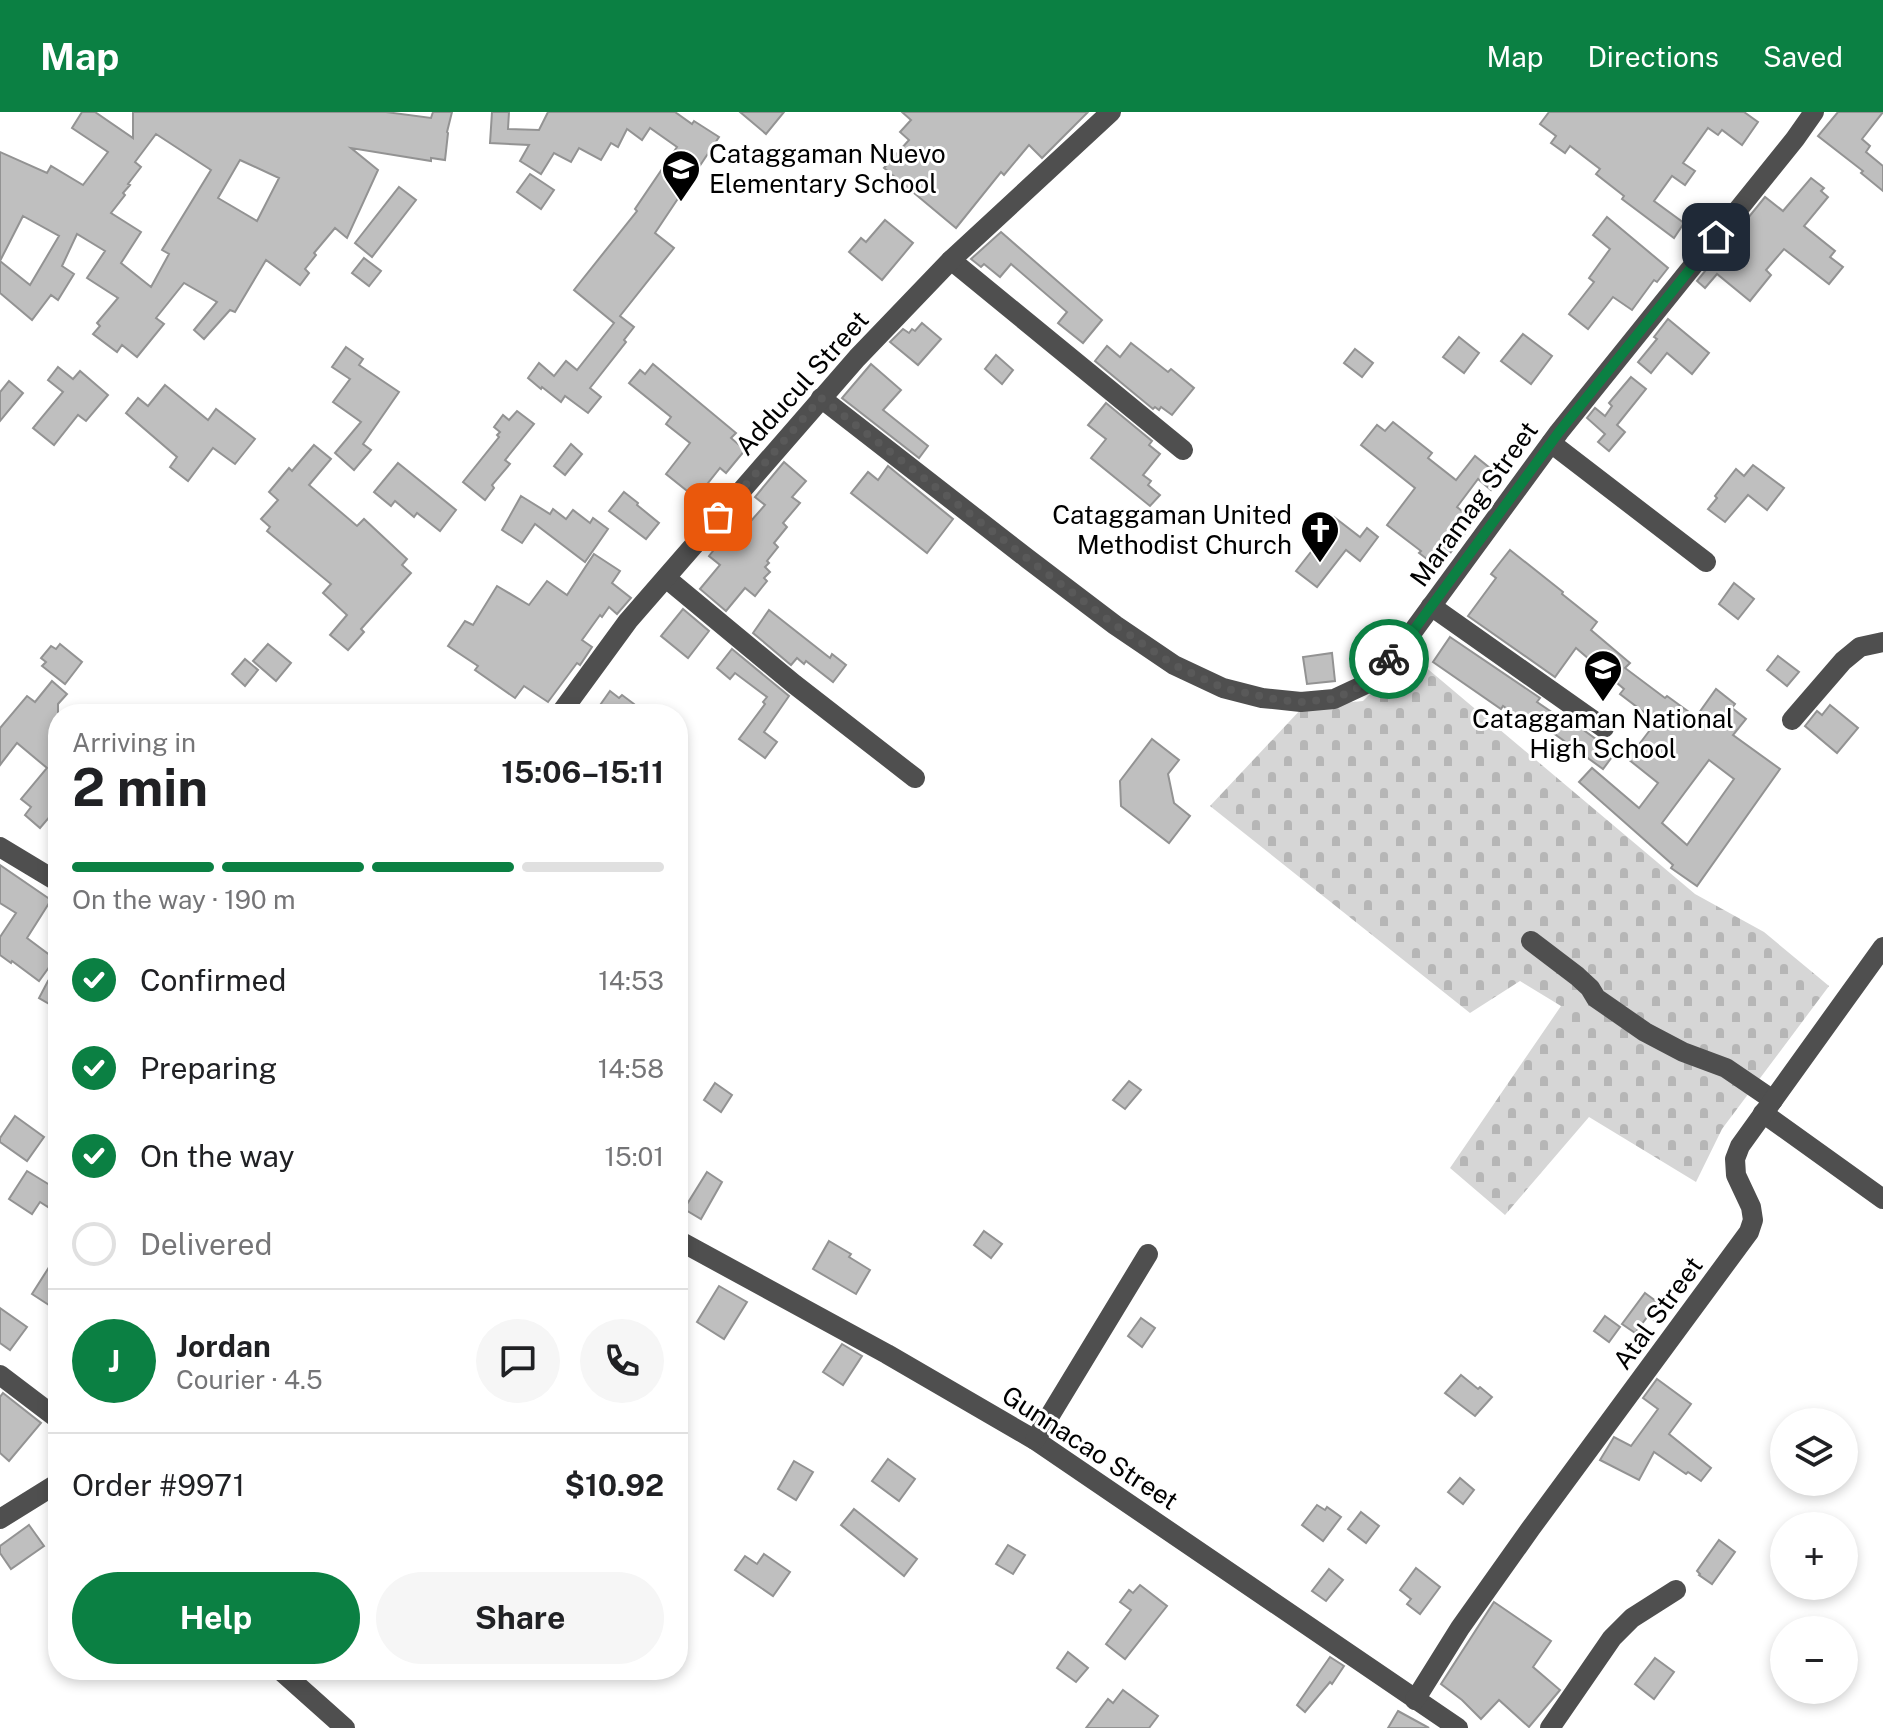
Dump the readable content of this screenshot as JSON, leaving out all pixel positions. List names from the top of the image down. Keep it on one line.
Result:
{"streets":{"street":["Adducul Street","Maramag Street","Atal Street","Gunnacao Street"]},"crossings":[["Adducul Street","Maramag Street"],["Atal Street","Gunnacao Street"]],"places":{"school or university":["Cataggaman Nuevo Elementary School","Cataggaman National High School"],"church":["Cataggaman United Methodist Church"]},"page":{"header":"Map","nav":["Map","Directions","Saved"],"heading":["2 min","Arriving in","15:06–15:11"],"panel":["Jordan","Courier · 4.5","Order #9971","$10.92"],"bar":"On the way · 190 m","list":[["Confirmed","14:53"],["Preparing","14:58"],["On the way","15:01"],"Delivered"],"round":"J","map_buttons":["+","−"],"buttons":["Help","Share"]}}
